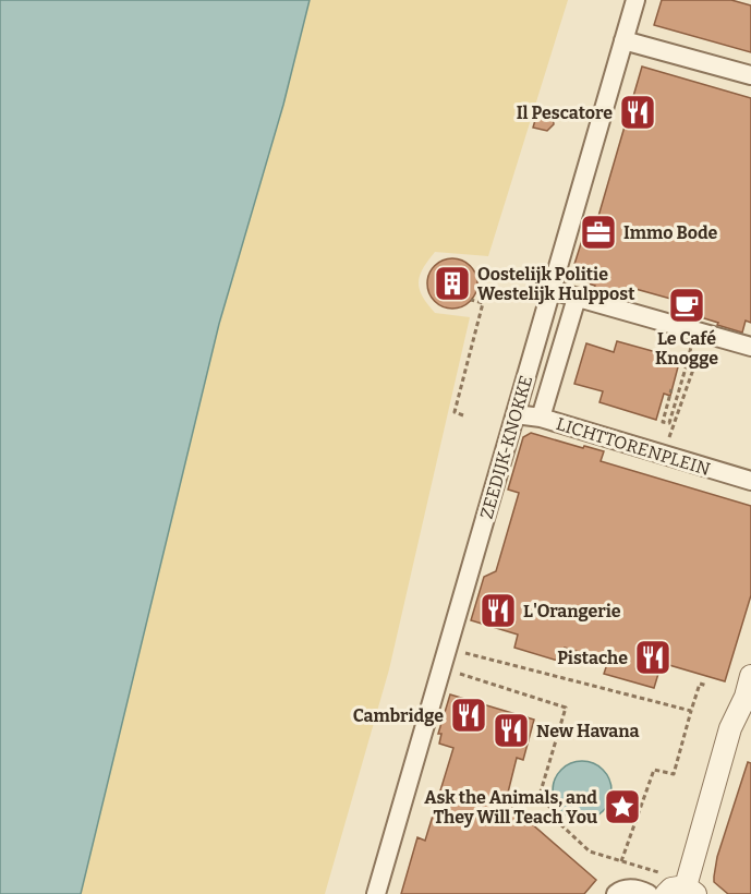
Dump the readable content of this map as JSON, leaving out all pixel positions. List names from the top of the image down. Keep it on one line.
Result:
{"streets":{"street":["LICHTTORENPLEIN","ZEEDIJK-KNOKKE"]},"crossings":[["LICHTTORENPLEIN","ZEEDIJK-KNOKKE"]],"places":{"restaurant":["Il Pescatore","L'Orangerie","Pistache","Cambridge","New Havana"],"office":["Immo Bode"],"building":["Oostelijk Politie Westelijk Hulppost"],"cafe":["Le Café Knogge"],"place":["Ask the Animals, and They Will Teach You"]}}
